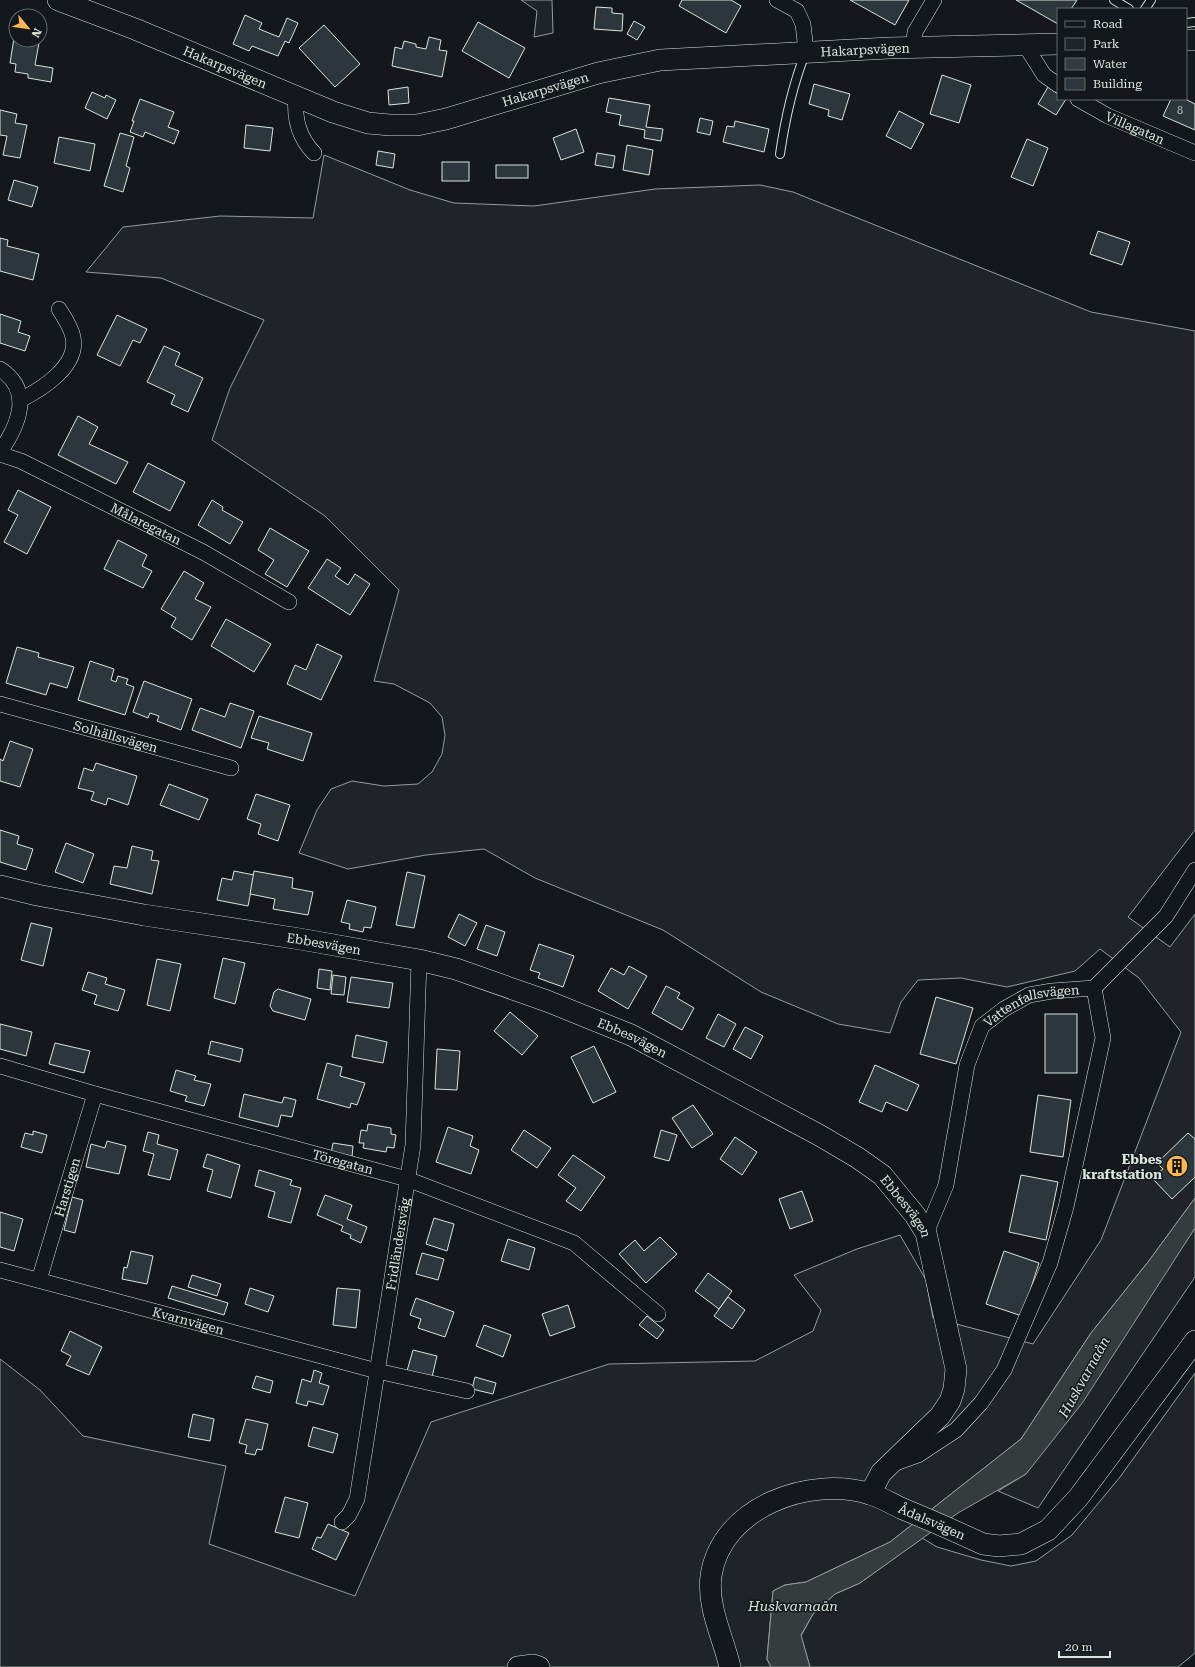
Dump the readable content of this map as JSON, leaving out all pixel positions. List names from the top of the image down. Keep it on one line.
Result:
{"streets":{"street":["Hakarpsvägen","Villagatan","Målaregatan","Solhällsvägen","Ebbesvägen","Vattenfallsvägen","Töregatan","Harstigen","Fridländersväg","Kvarnvägen","Ådalsvägen"]},"crossings":[["Ebbesvägen","Vattenfallsvägen"],["Ebbesvägen","Fridländersväg"],["Ebbesvägen","Ådalsvägen"],["Töregatan","Harstigen"],["Töregatan","Fridländersväg"],["Harstigen","Kvarnvägen"],["Fridländersväg","Kvarnvägen"]],"water":["Huskvarnaån"],"places":{"building":["Ebbes kraftstation"]},"house_numbers":["8"],"legend":["Road","Park","Water","Building"],"scale_bar":"20 m","north":"bottom right"}
